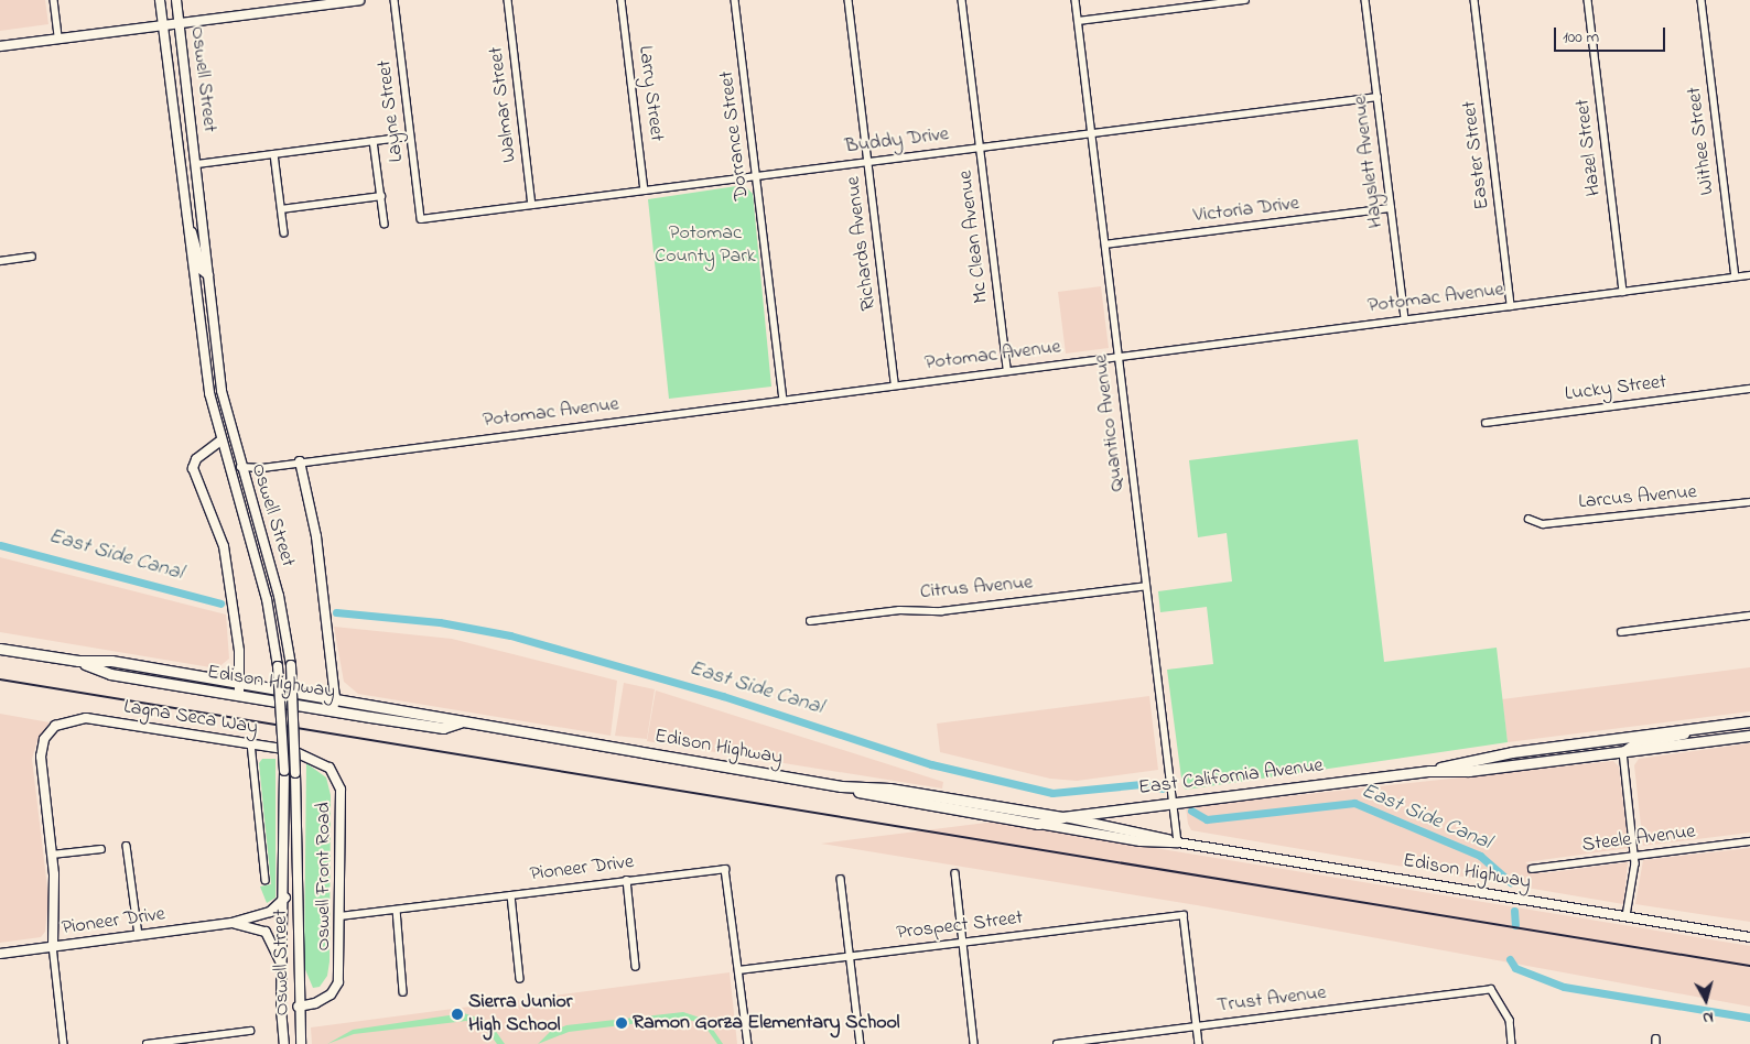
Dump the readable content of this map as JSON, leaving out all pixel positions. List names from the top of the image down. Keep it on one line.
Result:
{"streets":{"main road":["Oswell Street","Edison Highway","Lagna Seca Way","East California Avenue","Pioneer Drive","Oswell Front Road"],"street":["Larry Street","Walmar Street","Layne Street","Dorrance Street","Buddy Drive","Withee Street","Hazel Street","Easter Street","Hayslett Avenue","Victoria Drive","Mc Clean Avenue","Richards Avenue","Potomac Avenue","Lucky Street","Quantico Avenue","Larcus Avenue","Citrus Avenue","Steele Avenue","Prospect Street","Trust Avenue"]},"crossings":[["Oswell Street","Potomac Avenue"],["Oswell Street","Pioneer Drive"],["Oswell Street","Oswell Front Road"],["Larry Street","Buddy Drive"],["Walmar Street","Buddy Drive"],["Layne Street","Buddy Drive"],["Dorrance Street","Buddy Drive"],["Dorrance Street","Potomac Avenue"],["Buddy Drive","Hayslett Avenue"],["Buddy Drive","Mc Clean Avenue"],["Buddy Drive","Richards Avenue"],["Buddy Drive","Quantico Avenue"],["Withee Street","Potomac Avenue"],["Hazel Street","Potomac Avenue"],["Easter Street","Potomac Avenue"],["Hayslett Avenue","Victoria Drive"],["Hayslett Avenue","Potomac Avenue"],["Victoria Drive","Quantico Avenue"],["Mc Clean Avenue","Potomac Avenue"],["Richards Avenue","Potomac Avenue"],["Potomac Avenue","Quantico Avenue"],["Quantico Avenue","Citrus Avenue"],["Quantico Avenue","Edison Highway"],["Quantico Avenue","East California Avenue"],["Edison Highway","East California Avenue"],["Lagna Seca Way","Oswell Front Road"],["Pioneer Drive","Oswell Front Road"],["Pioneer Drive","Prospect Street"],["Prospect Street","Trust Avenue"]],"water":["East Side Canal"],"parks":["Potomac County Park"],"places":["Sierra Junior High School","Ramon Gorza Elementary School"],"scale_bar":"100 m","north":"bottom"}
